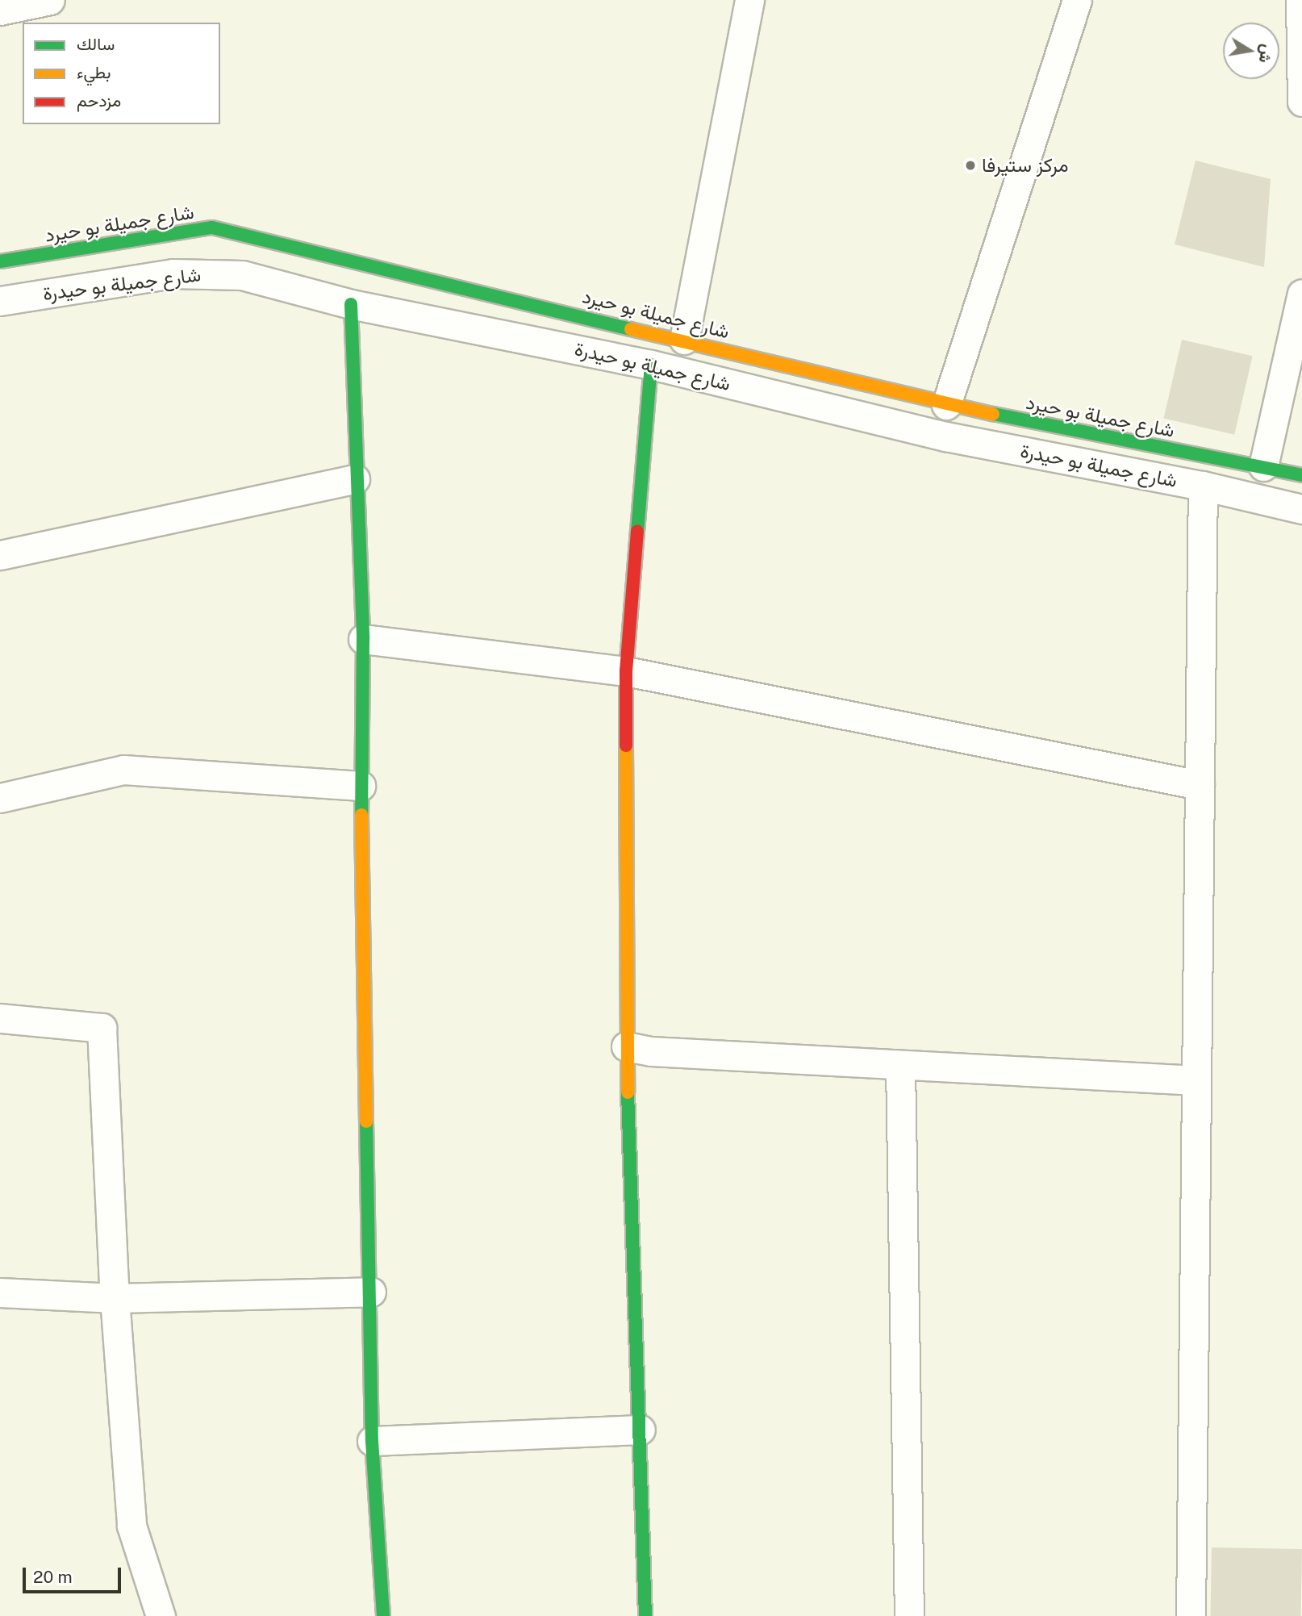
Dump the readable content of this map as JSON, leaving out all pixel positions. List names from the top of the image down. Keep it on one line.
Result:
{"streets":{"street":["شارع جميلة بو حيرد","شارع جميلة بو حيدرة"]},"places":["مركز ستيرفا"],"legend":["سالك","بطيء","مزدحم"],"scale_bar":"20 m","north":"right"}
